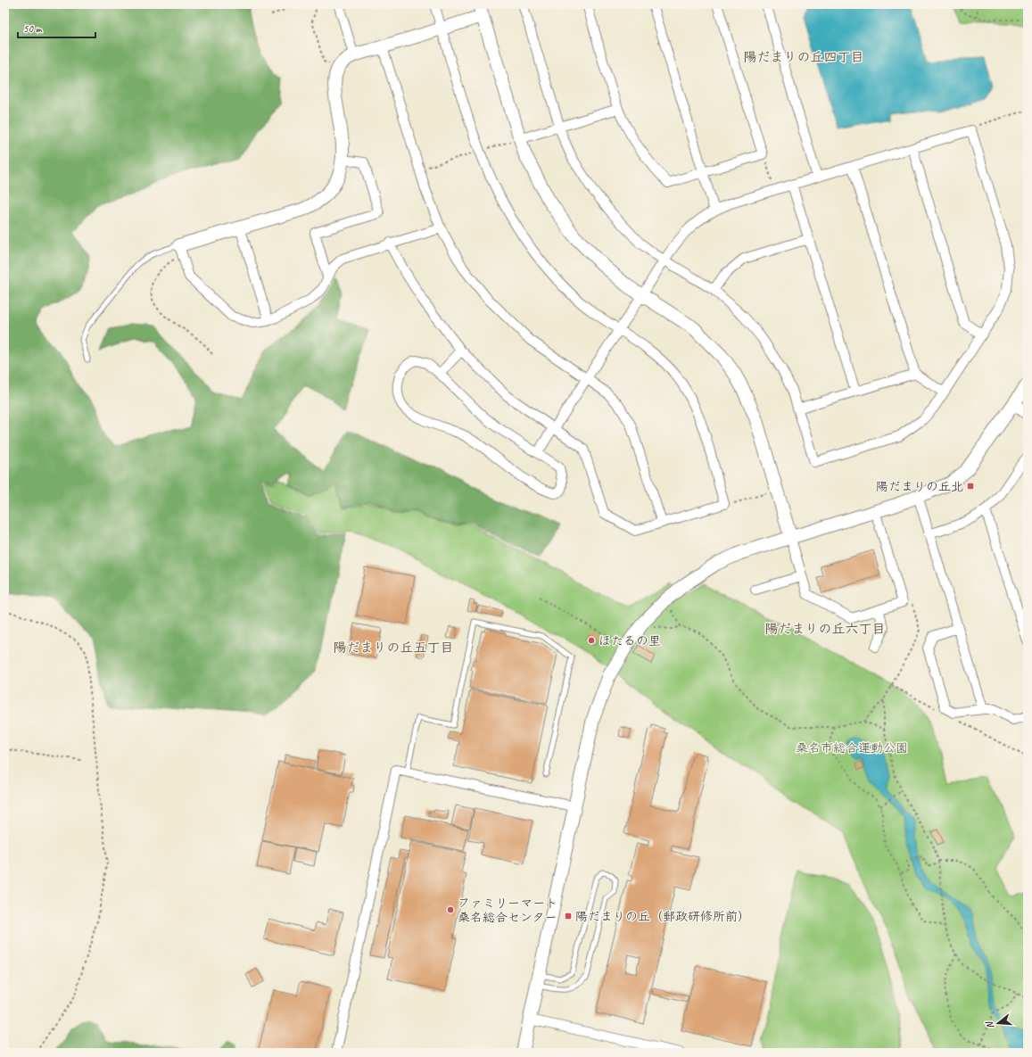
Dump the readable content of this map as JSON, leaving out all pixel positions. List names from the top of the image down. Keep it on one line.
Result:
{"districts":["陽だまりの丘四丁目","陽だまりの丘六丁目","陽だまりの丘五丁目"],"parks":["桑名市総合運動公園"],"places":{"transit":["陽だまりの丘北","陽だまりの丘（郵政研修所前）"],"other":["ほたるの里","ファミリーマート 桑名総合センター"]},"scale_bar":"50 m","north":"left"}
